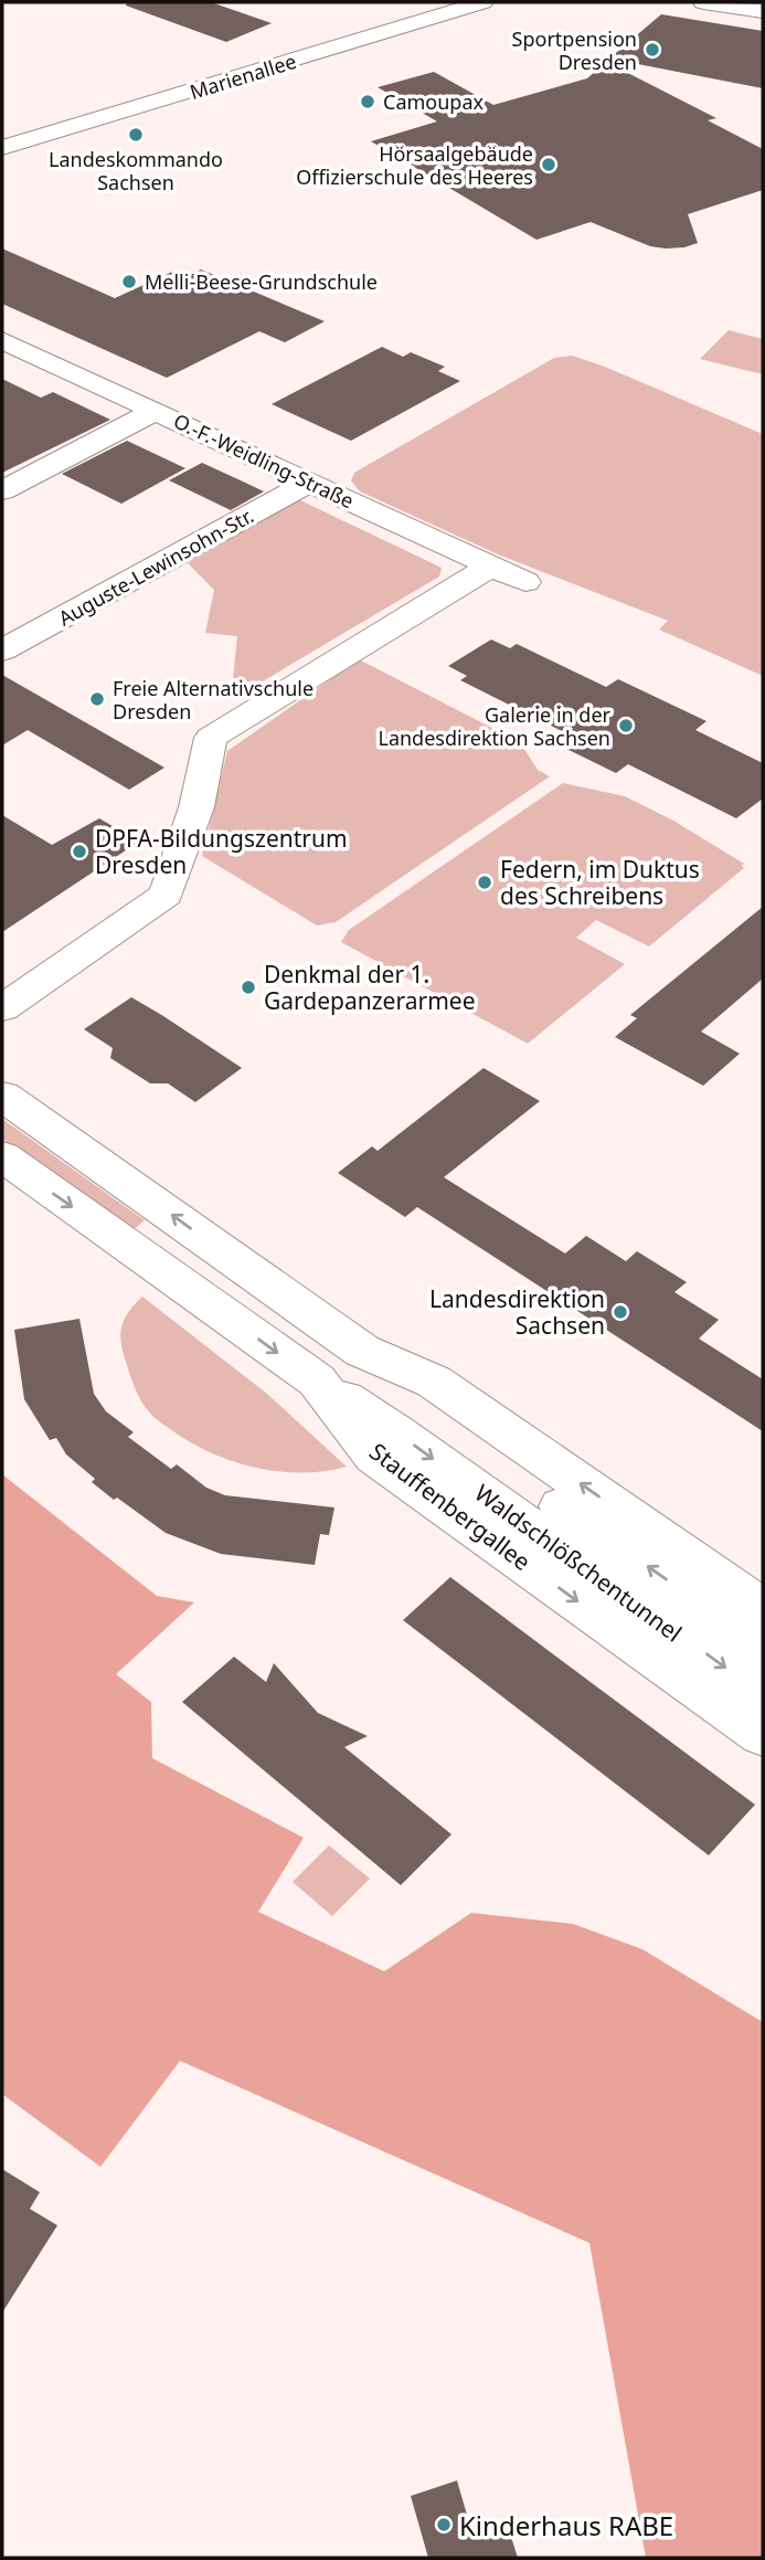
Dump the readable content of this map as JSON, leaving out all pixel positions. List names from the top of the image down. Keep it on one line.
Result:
{"streets":{"street":["Marienallee","O.-F.-Weidling-Straße","Auguste-Lewinsohn-Str.","Stauffenbergallee","Waldschlößchentunnel"]},"crossings":[["O.-F.-Weidling-Straße","Auguste-Lewinsohn-Str."],["Stauffenbergallee","Waldschlößchentunnel"]],"places":["Sportpension Dresden","Camoupax","Landeskommando Sachsen","Hörsaalgebäude Offizierschule des Heeres","Melli-Beese-Grundschule","Freie Alternativschule Dresden","Galerie in der Landesdirektion Sachsen","DPFA-Bildungszentrum Dresden","Federn, im Duktus des Schreibens","Denkmal der 1. Gardepanzerarmee","Landesdirektion Sachsen","Kinderhaus RABE"]}
